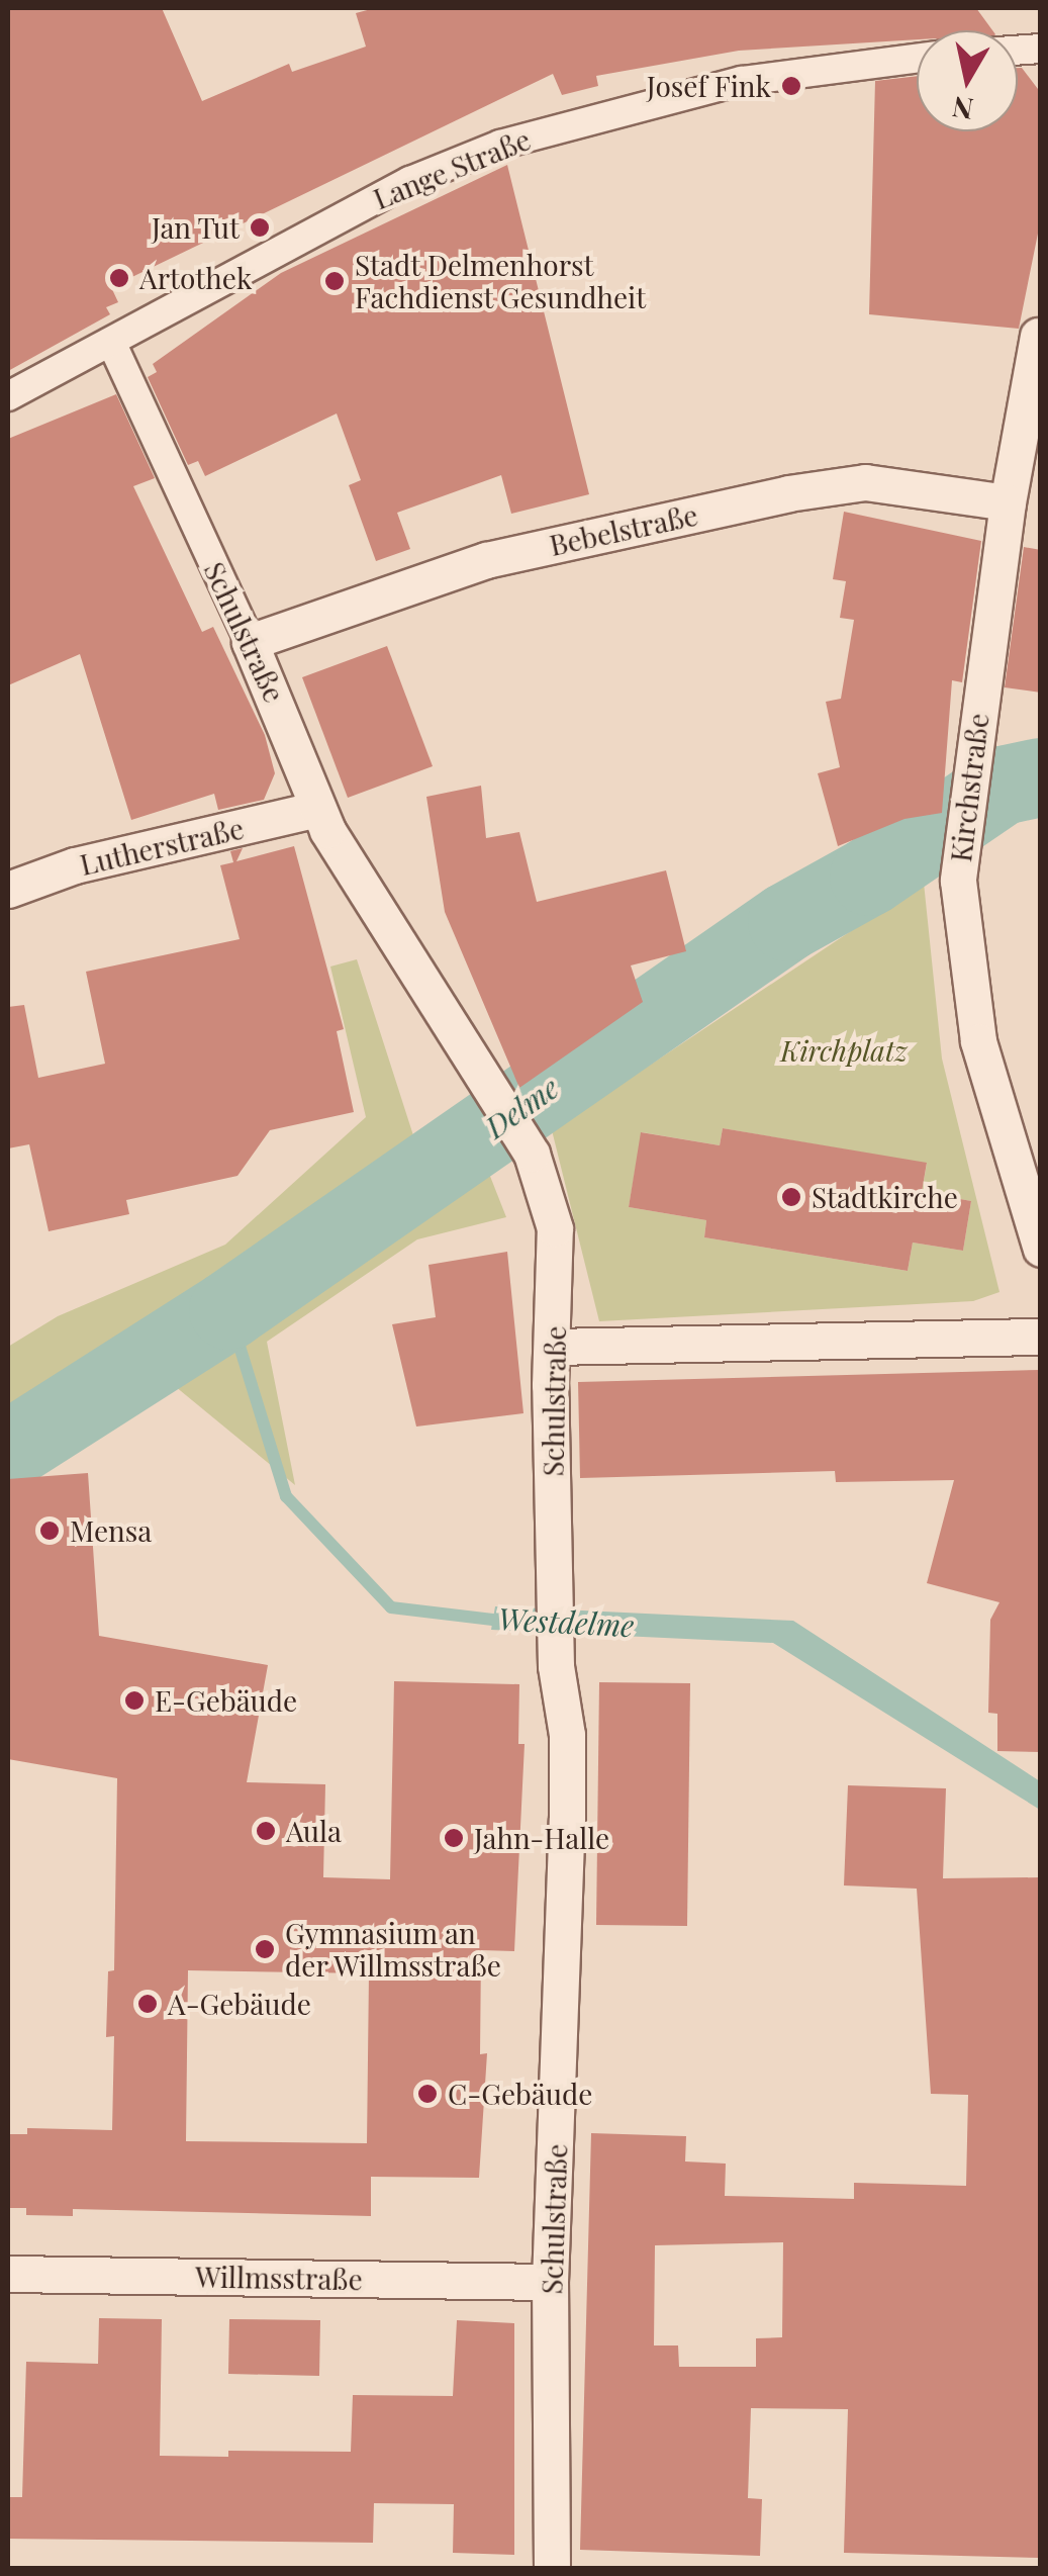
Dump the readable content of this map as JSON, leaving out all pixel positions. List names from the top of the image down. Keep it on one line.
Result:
{"streets":{"street":["Lange Straße","Bebelstraße","Schulstraße","Kirchstraße","Lutherstraße","Willmsstraße"]},"crossings":[["Lange Straße","Schulstraße"],["Bebelstraße","Schulstraße"],["Bebelstraße","Kirchstraße"],["Schulstraße","Lutherstraße"],["Schulstraße","Willmsstraße"]],"water":["Delme","Westdelme"],"parks":["Kirchplatz"],"places":["Josef Fink","Jan Tut","Artothek","Stadt Delmenhorst Fachdienst Gesundheit","Stadtkirche","Mensa","E-Gebäude","Aula","Jahn-Halle","Gymnasium an der Willmsstraße","A-Gebäude","C-Gebäude"],"north":"bottom"}
